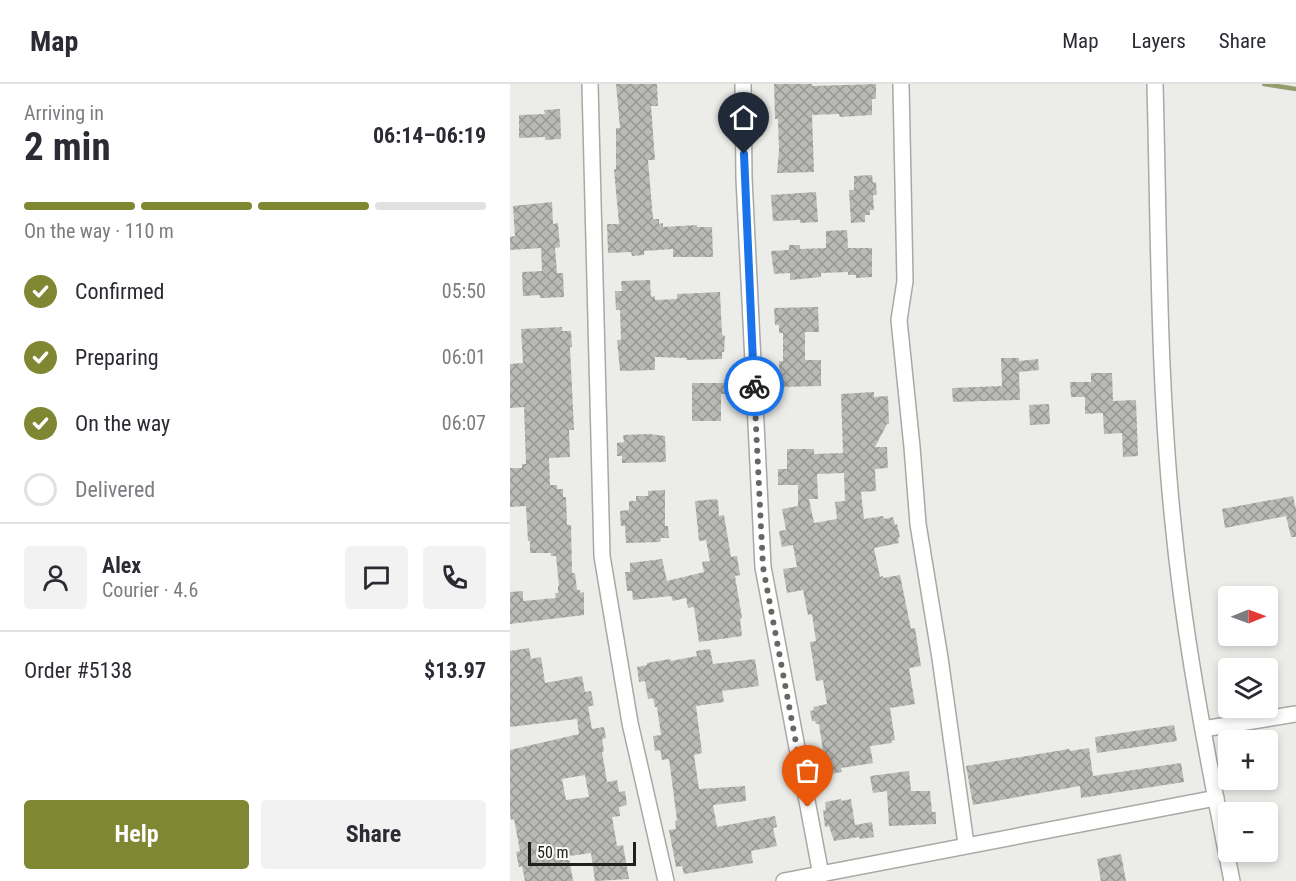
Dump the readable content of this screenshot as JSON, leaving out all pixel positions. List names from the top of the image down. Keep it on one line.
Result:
{"scale_bar":"50 m","north":"right","page":{"header":"Map","nav":["Map","Layers","Share"],"heading":["2 min","Arriving in","06:14–06:19"],"panel":["Alex","Courier · 4.6","Order #5138","$13.97"],"bar":"On the way · 110 m","list":[["Confirmed","05:50"],["Preparing","06:01"],["On the way","06:07"],"Delivered"],"map_buttons":["+","−"],"buttons":["Help","Share"],"scale":"50 m"}}
